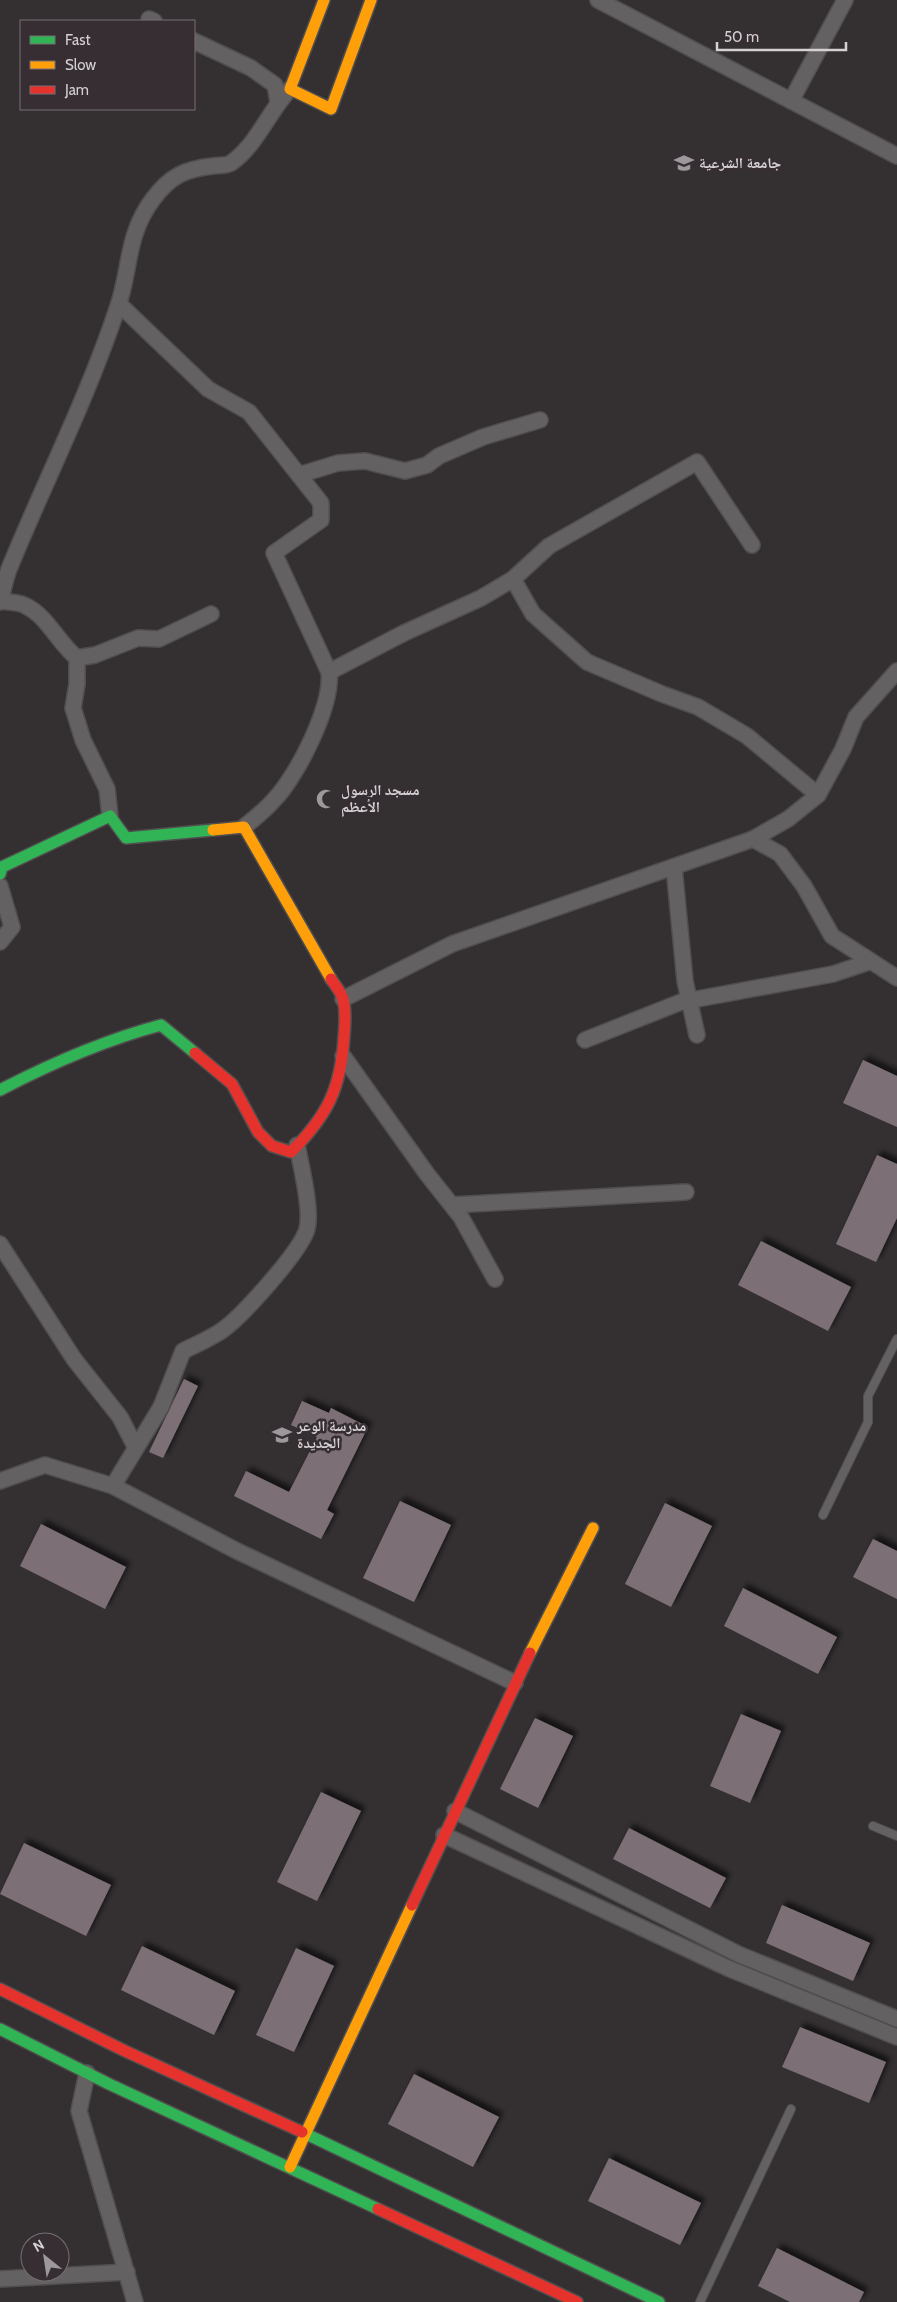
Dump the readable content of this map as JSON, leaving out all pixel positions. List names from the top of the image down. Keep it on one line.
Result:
{"places":{"school or university":["جامعة الشرعية","مدرسة الوعر الجديدة"],"mosque":["مسجد الرسول الأعظم"]},"legend":["Fast","Slow","Jam"],"scale_bar":"50 m","north":"top left"}
